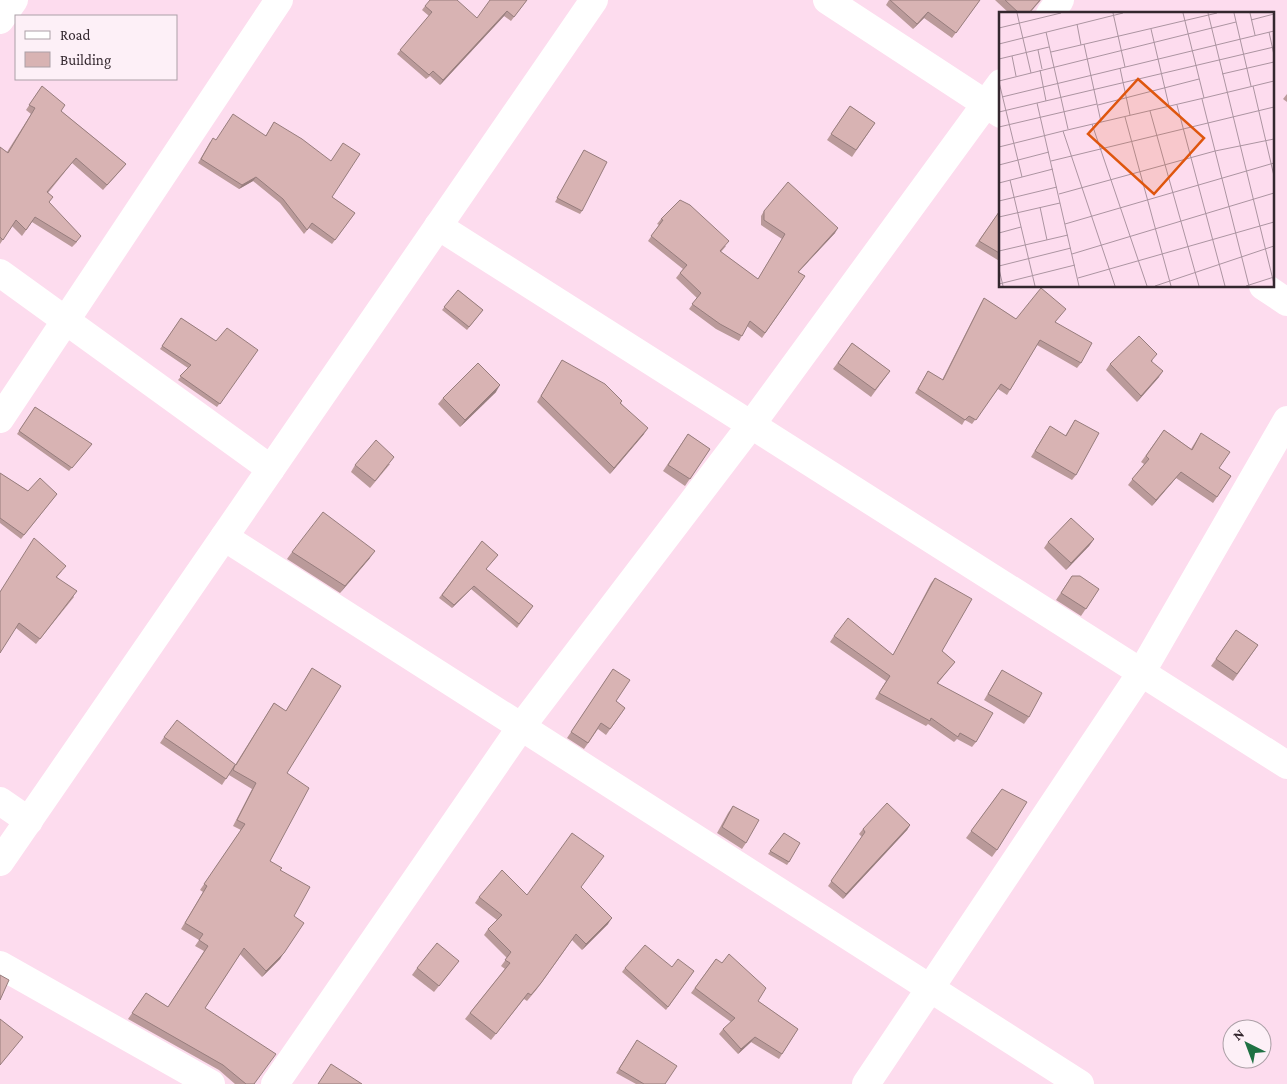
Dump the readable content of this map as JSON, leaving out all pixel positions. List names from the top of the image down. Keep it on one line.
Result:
{"legend":["Road","Building"],"north":"top left"}
